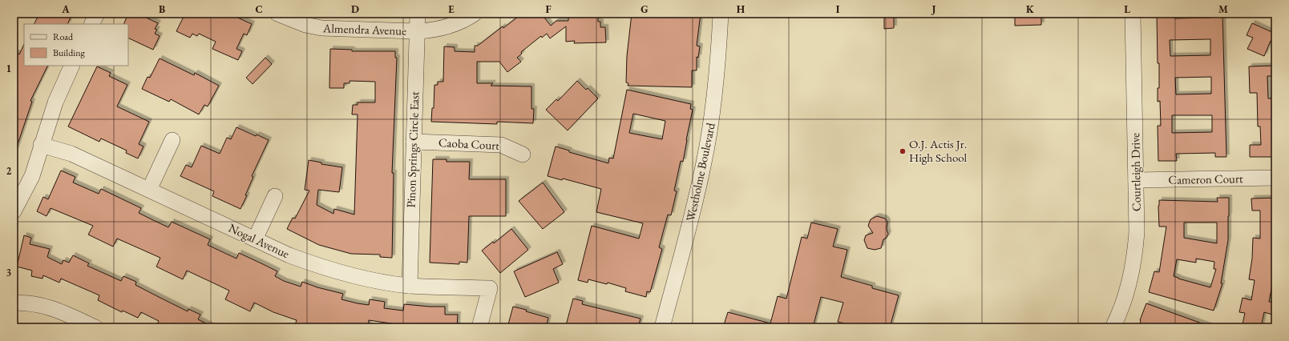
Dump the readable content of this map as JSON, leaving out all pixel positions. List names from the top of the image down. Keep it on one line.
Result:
{"streets":{"street":["Almendra Avenue","Caoba Court","Pinon Springs Circle East","Westholme Boulevard","Courtleigh Drive","Cameron Court","Nogal Avenue"]},"crossings":[["Almendra Avenue","Pinon Springs Circle East"],["Caoba Court","Pinon Springs Circle East"],["Pinon Springs Circle East","Nogal Avenue"],["Courtleigh Drive","Cameron Court"]],"places":["O.J. Actis Jr. High School"],"legend":["Road","Building"],"grid":{"columns":["A","B","C","D","E","F","G","H","I","J","K","L","M"],"rows":["1","2","3"]}}
